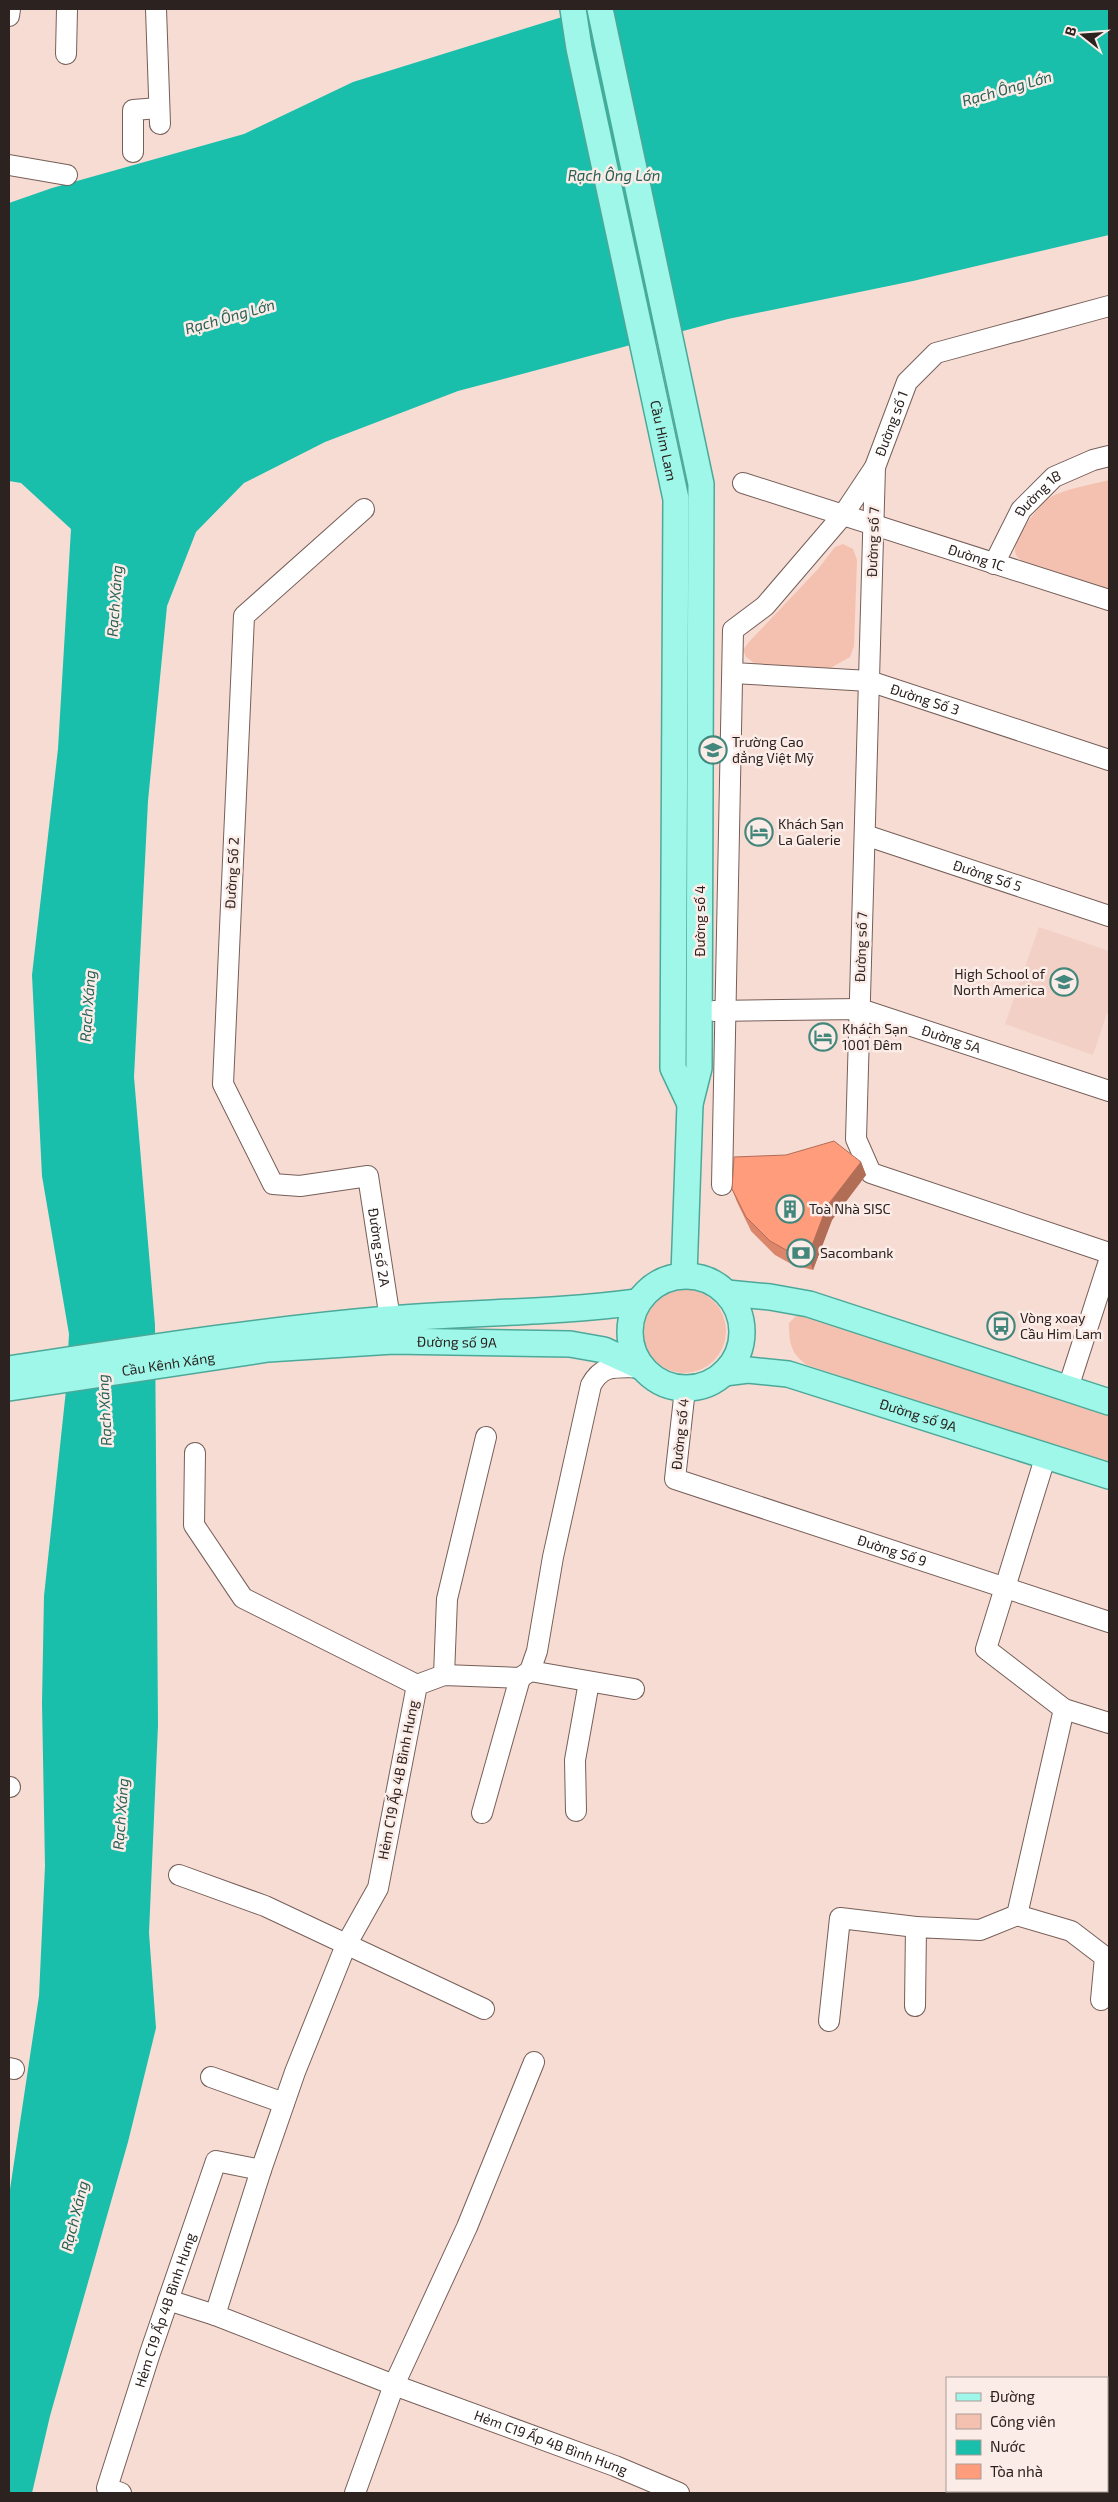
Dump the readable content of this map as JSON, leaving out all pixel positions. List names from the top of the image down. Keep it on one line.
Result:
{"streets":{"main road":["Cầu Him Lam","Đường số 4","Đường số 9A","Cầu Kênh Xáng"],"street":["Đường số 1","Đường 1B","Đường số 7","Đường 1C","Đường Số 3","Đường Số 2","Đường Số 5","Đường 5A","Đường số 2A","Đường Số 9","Hẻm C19 Ấp 4B Bình Hưng"]},"crossings":[["Đường số 1","Đường số 7"],["Đường số 1","Đường 1C"],["Đường số 1","Đường Số 3"],["Đường số 1","Đường số 4"],["Cầu Him Lam","Đường số 4"],["Đường 1B","Đường 1C"],["Đường số 7","Đường 1C"],["Đường số 7","Đường Số 3"],["Đường số 7","Đường Số 5"],["Đường số 7","Đường 5A"],["Đường Số 3","Đường số 4"],["Đường Số 2","Đường số 2A"],["Đường số 4","Đường 5A"],["Đường số 4","Đường số 9A"],["Đường số 4","Đường Số 9"],["Đường số 2A","Đường số 9A"],["Đường số 9A","Cầu Kênh Xáng"]],"water":["Rạch Ông Lớn","Rạch Xáng"],"places":{"school or university":["Trường Cao đẳng Việt Mỹ","High School of North America"],"hotel":["Khách Sạn La Galerie","Khách Sạn 1001 Đêm"],"building":["Toà Nhà SISC"],"bank":["Sacombank"],"bus stop":["Vòng xoay Cầu Him Lam"]},"legend":["Đường","Công viên","Nước","Tòa nhà"],"north":"left"}
